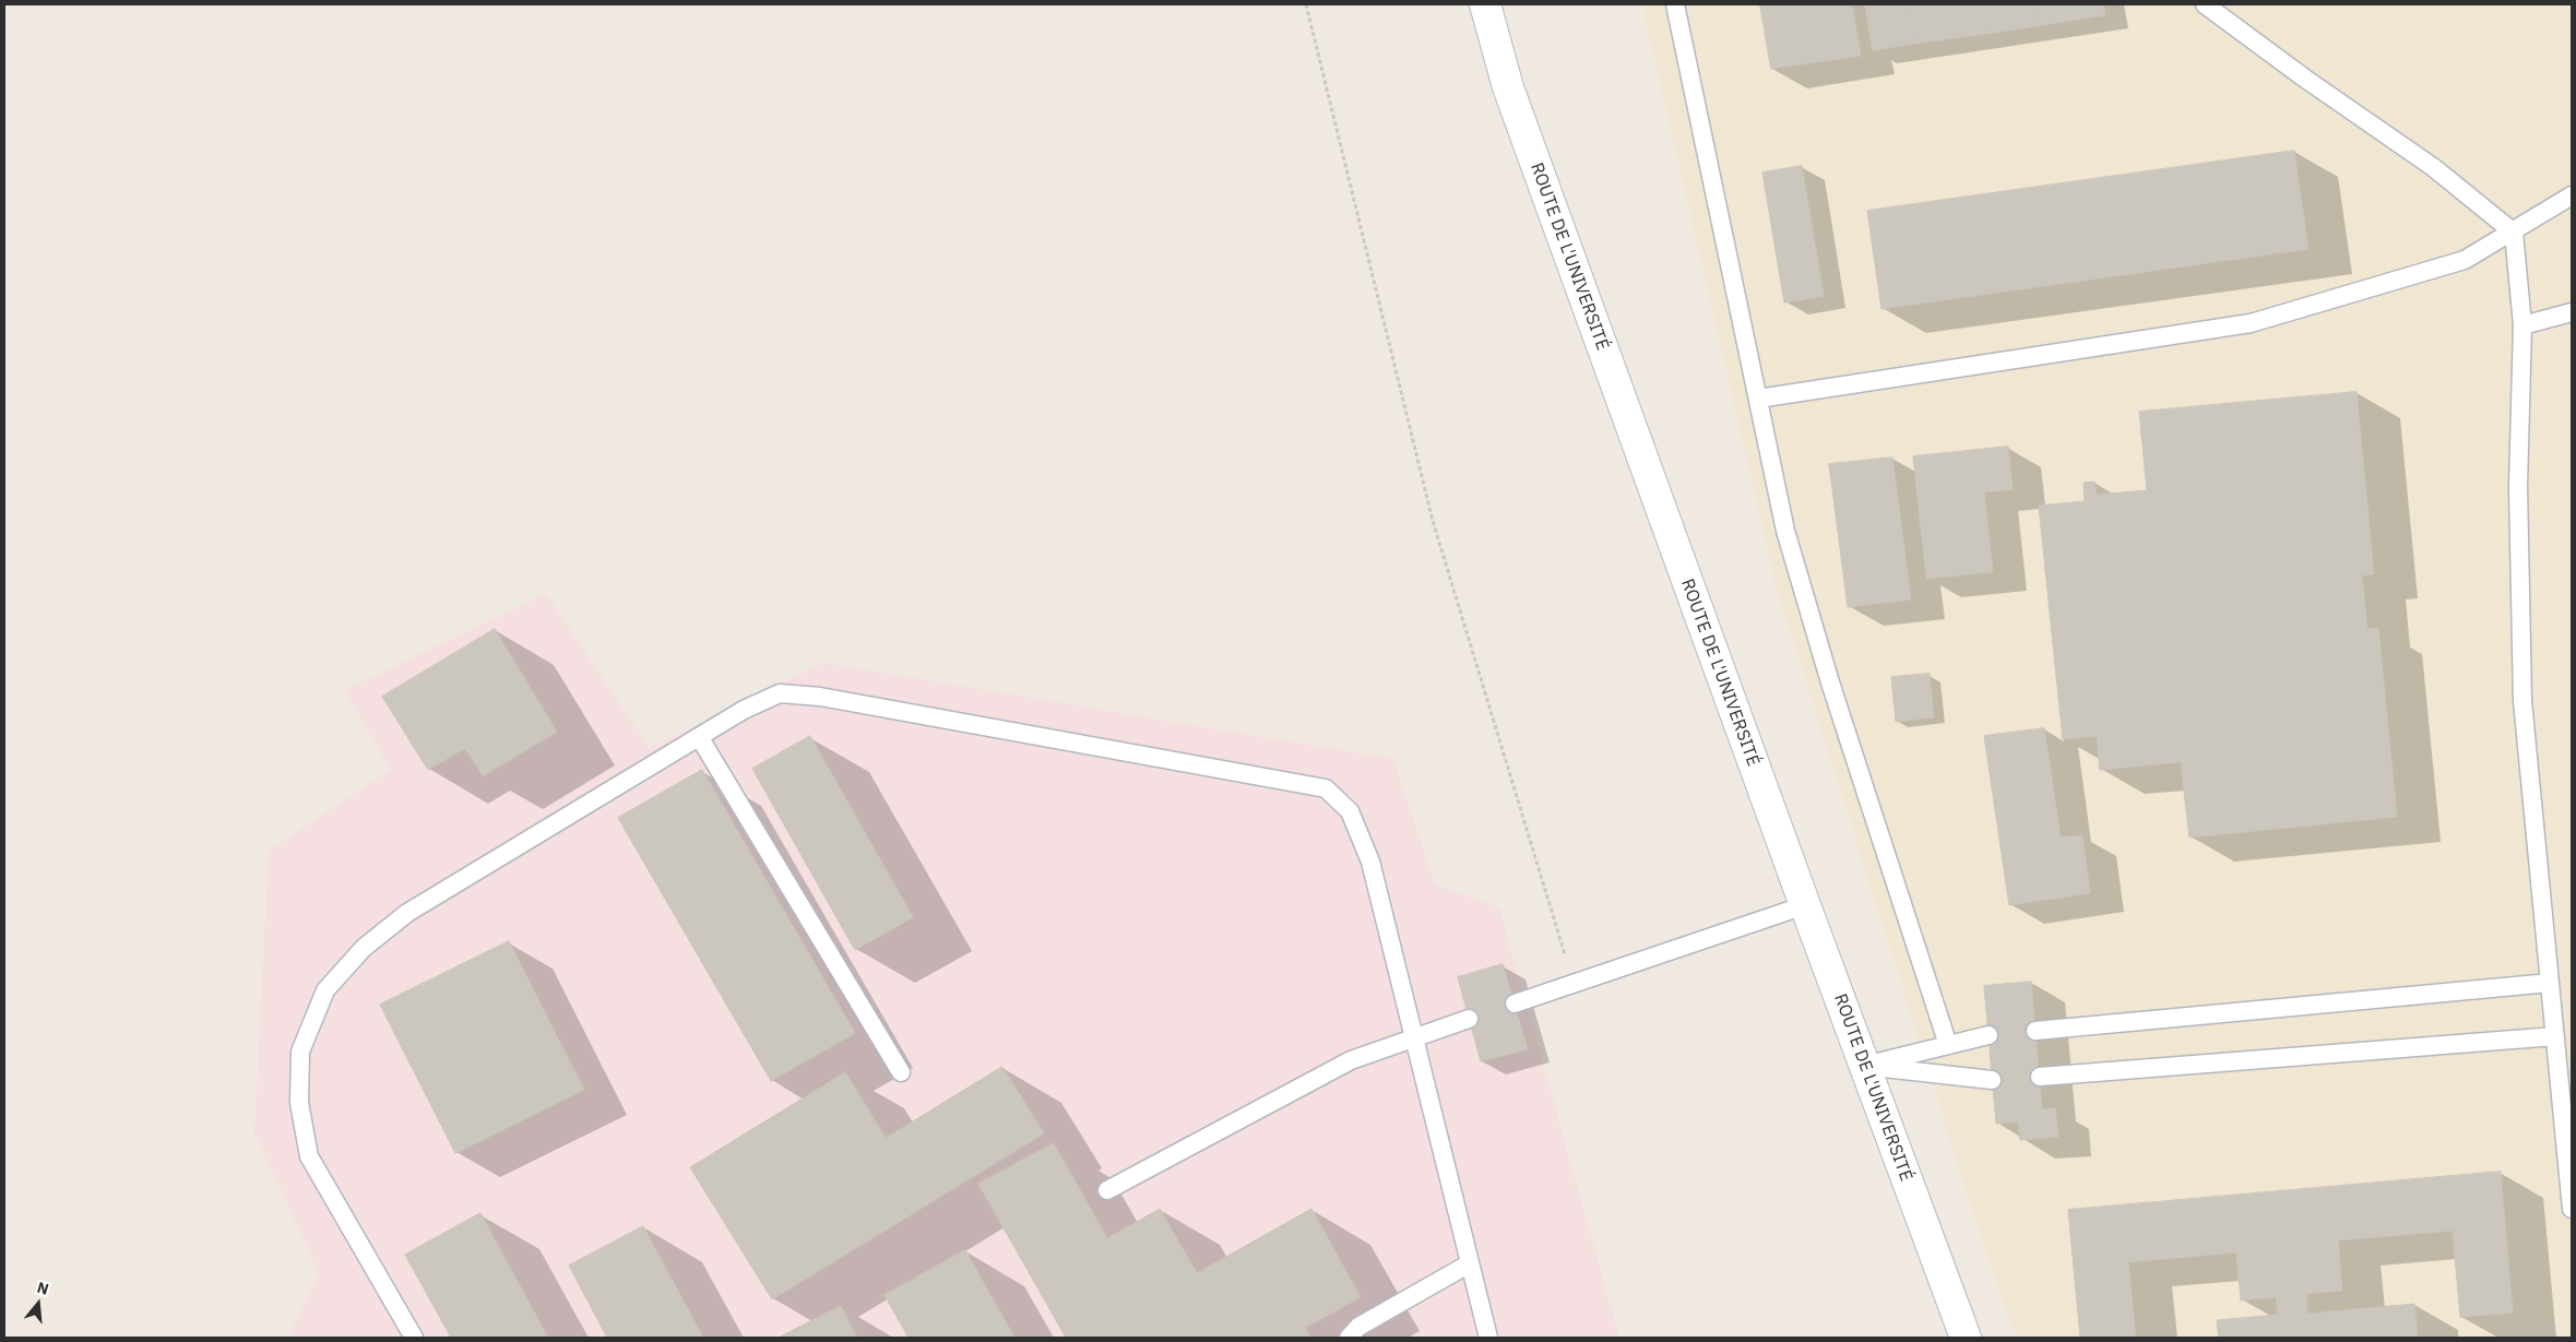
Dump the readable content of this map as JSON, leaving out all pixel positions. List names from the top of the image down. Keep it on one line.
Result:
{"streets":{"street":["ROUTE DE L'UNIVERSITÉ"]},"north":"top"}
